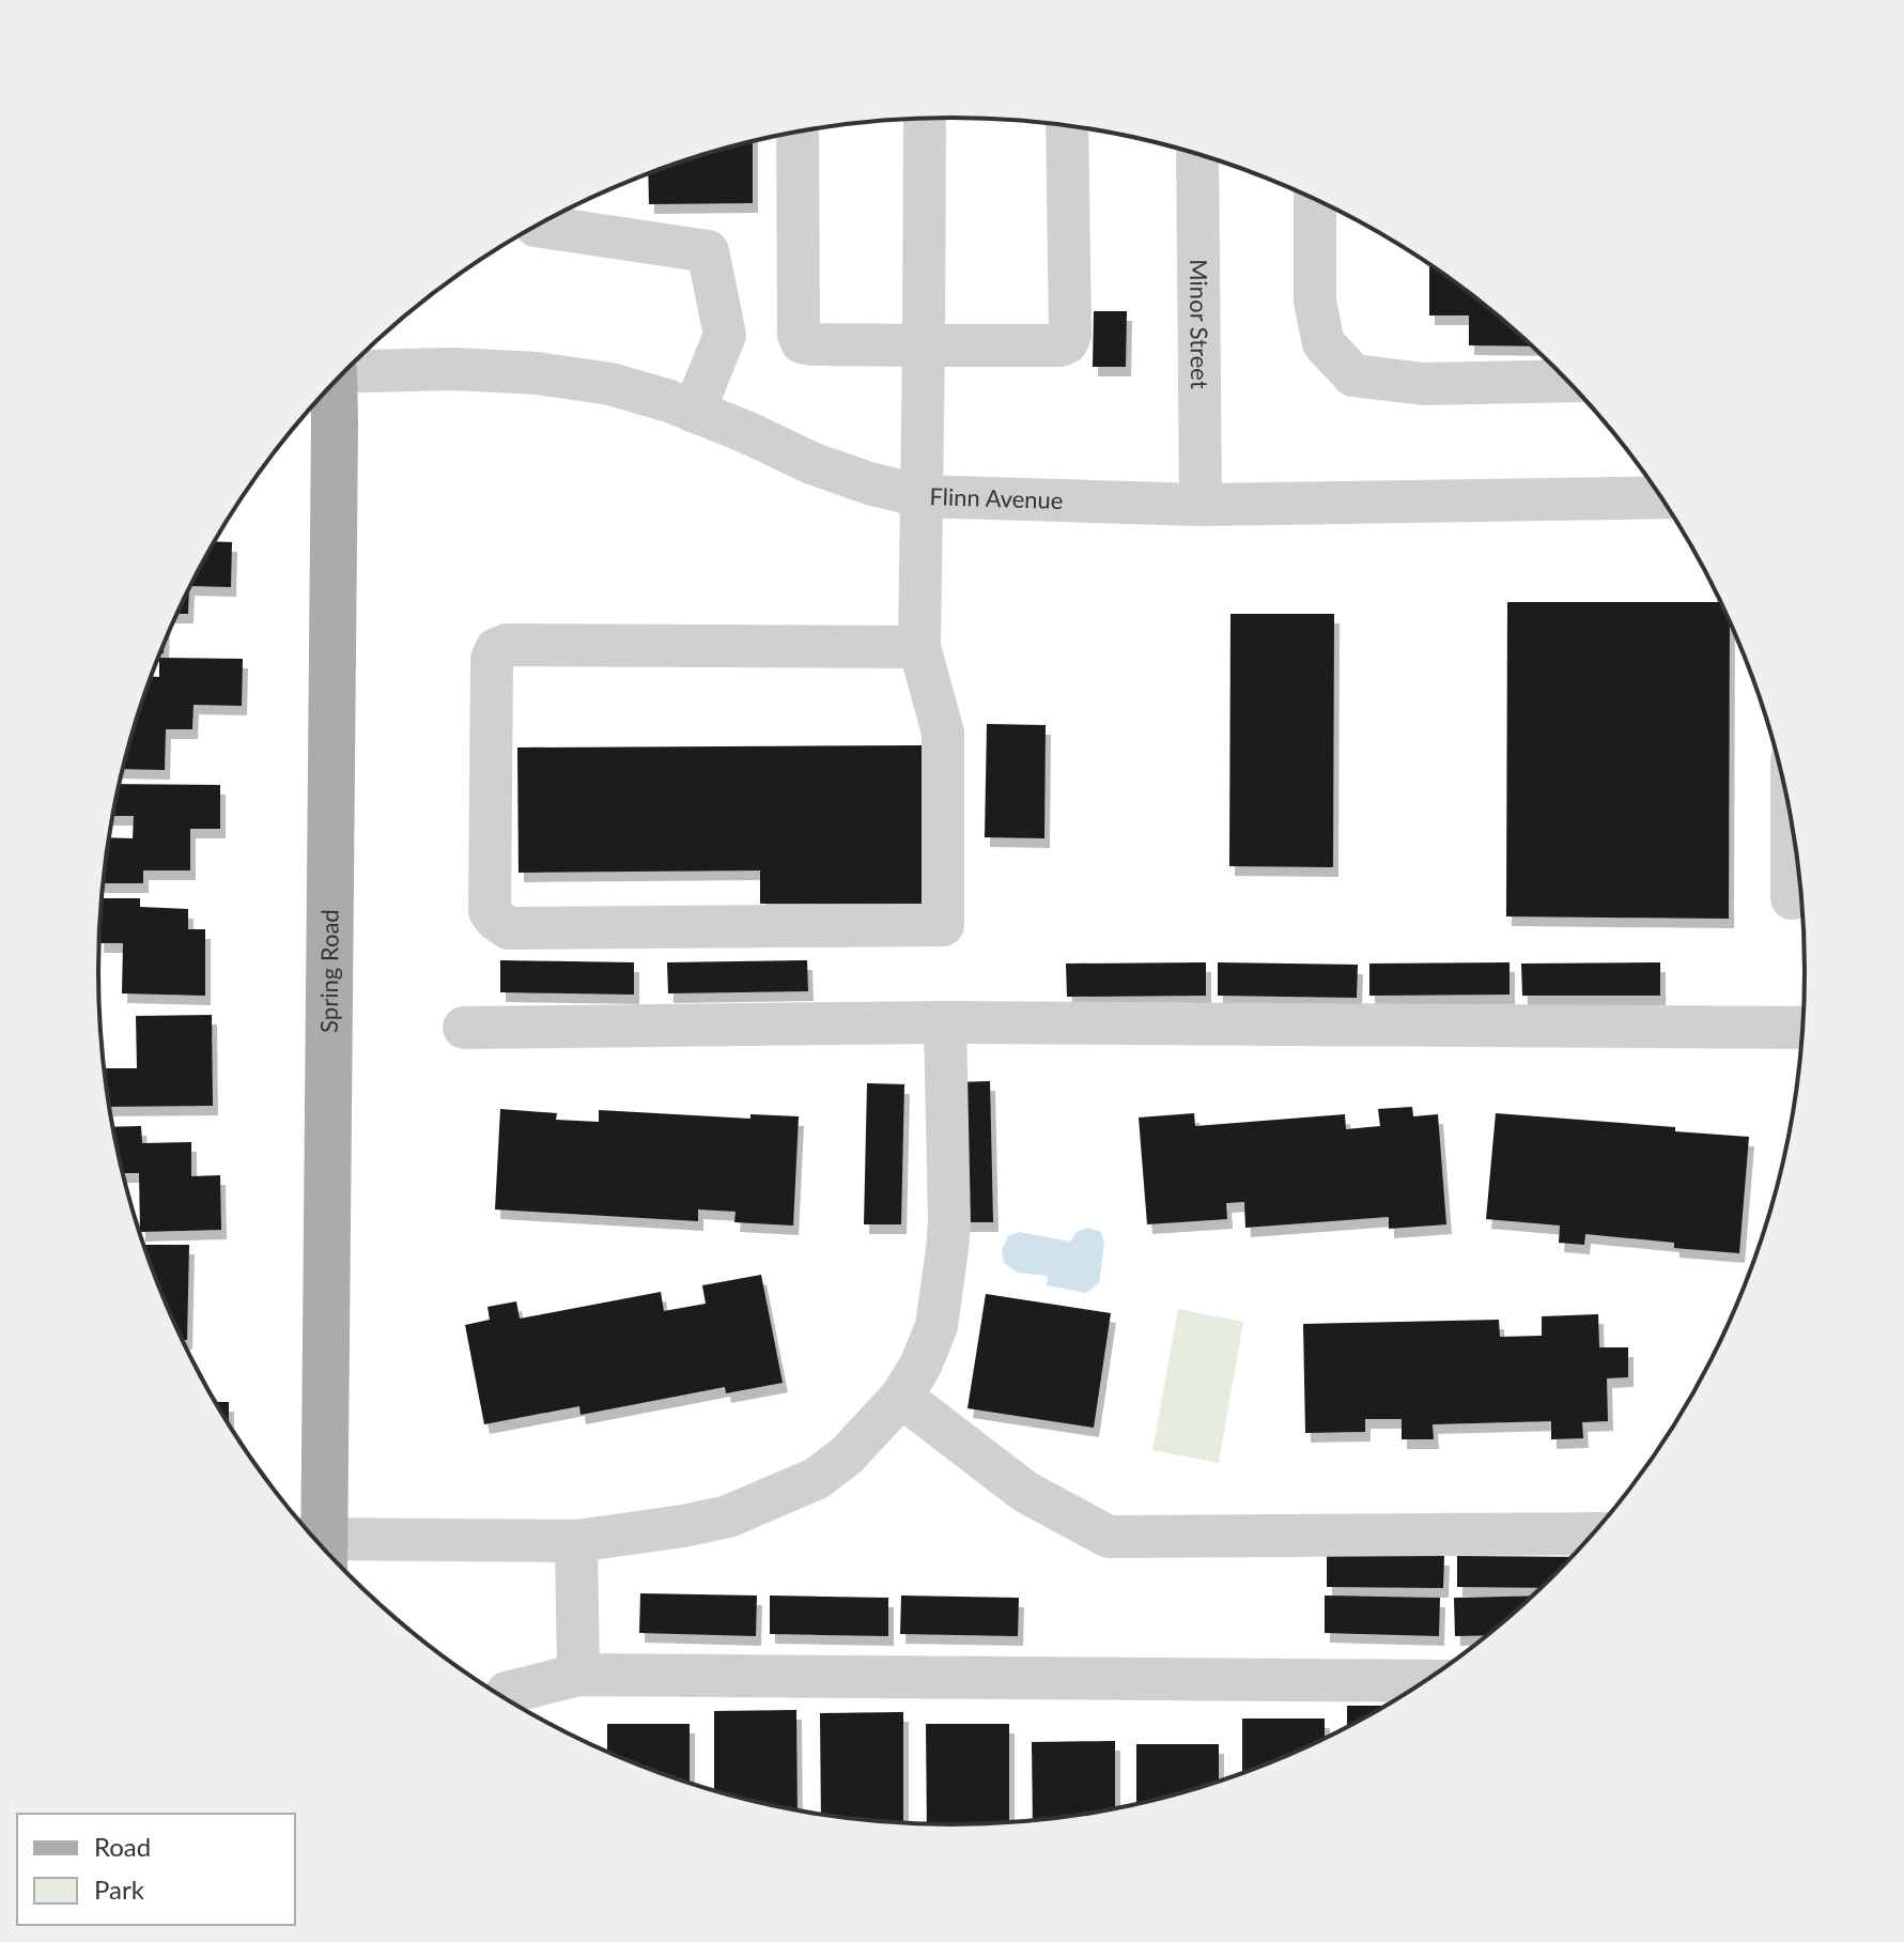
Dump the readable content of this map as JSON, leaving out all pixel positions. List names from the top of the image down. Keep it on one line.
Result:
{"streets":{"main road":["Spring Road"],"street":["Minor Street","Flinn Avenue"]},"crossings":[["Minor Street","Flinn Avenue"]],"legend":["Road","Park"]}
